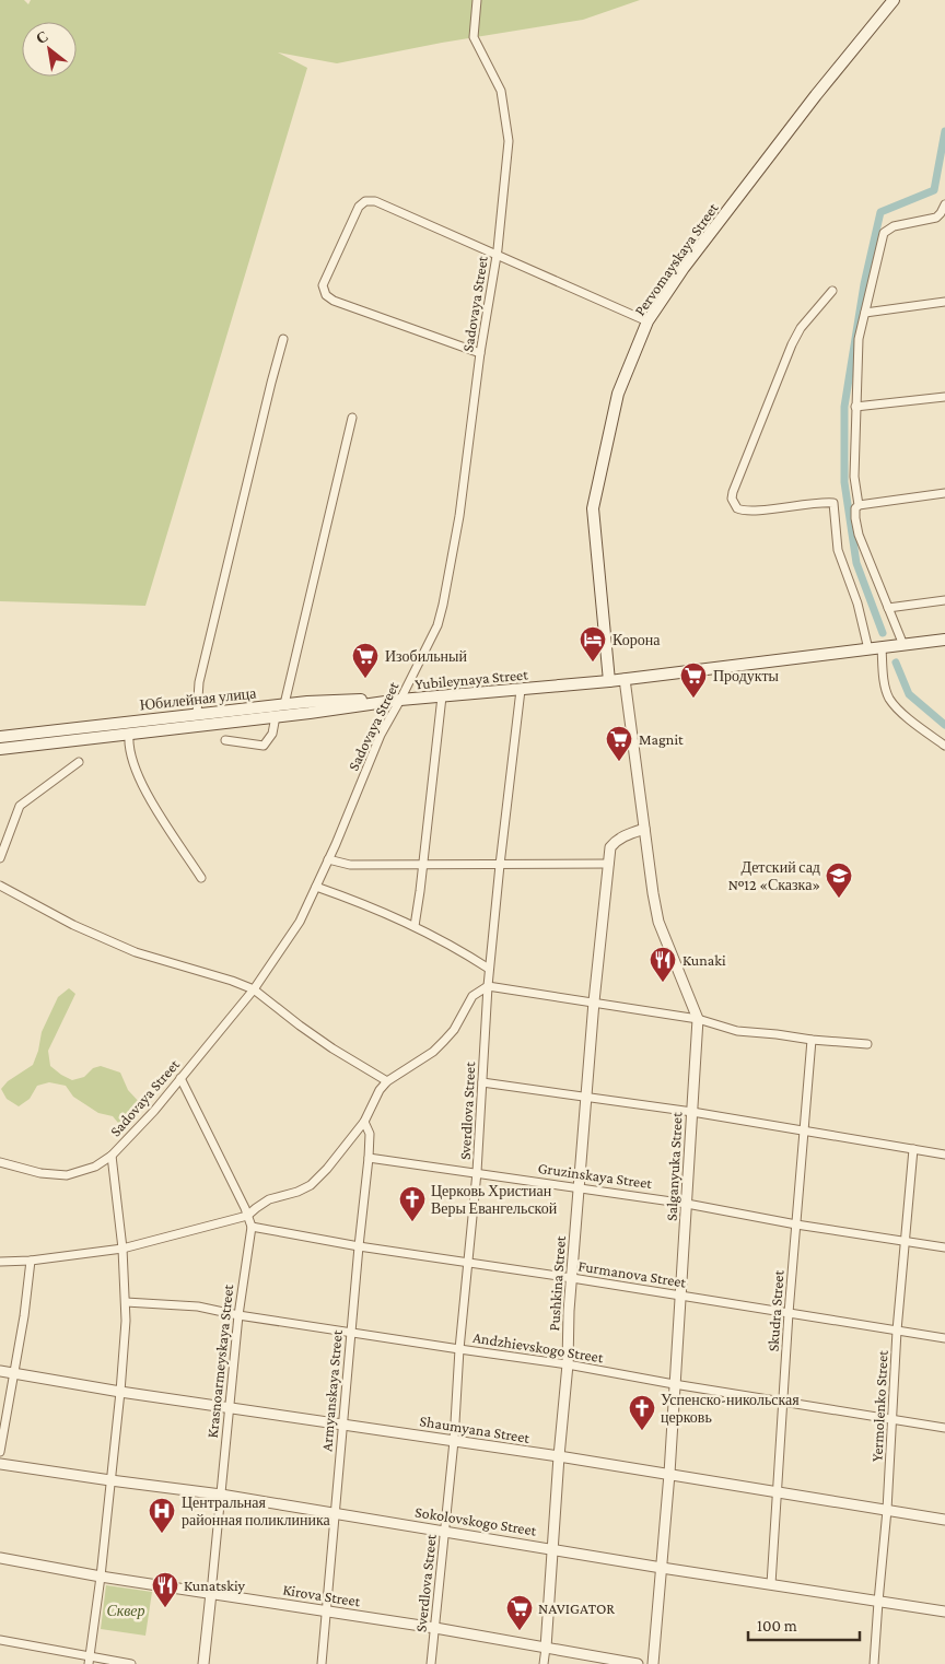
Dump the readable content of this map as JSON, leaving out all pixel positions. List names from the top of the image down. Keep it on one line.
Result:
{"streets":{"main road":["Pervomayskaya Street","Yubileynaya Street","Юбилейная улица"],"street":["Sadovaya Street","Sverdlova Street","Salganyuka Street","Gruzinskaya Street","Furmanova Street","Pushkina Street","Skudra Street","Andzhievskogo Street","Krasnoarmeyskaya Street","Armyanskaya Street","Yermolenko Street","Shaumyana Street","Sokolovskogo Street","Kirova Street"]},"crossings":[["Pervomayskaya Street","Yubileynaya Street"],["Sadovaya Street","Yubileynaya Street"],["Sadovaya Street","Юбилейная улица"],["Yubileynaya Street","Юбилейная улица"],["Yubileynaya Street","Sverdlova Street"],["Yubileynaya Street","Salganyuka Street"],["Sverdlova Street","Gruzinskaya Street"],["Sverdlova Street","Furmanova Street"],["Sverdlova Street","Andzhievskogo Street"],["Sverdlova Street","Shaumyana Street"],["Sverdlova Street","Sokolovskogo Street"],["Sverdlova Street","Kirova Street"],["Salganyuka Street","Gruzinskaya Street"],["Salganyuka Street","Furmanova Street"],["Salganyuka Street","Pushkina Street"],["Salganyuka Street","Andzhievskogo Street"],["Salganyuka Street","Shaumyana Street"],["Salganyuka Street","Sokolovskogo Street"],["Gruzinskaya Street","Pushkina Street"],["Gruzinskaya Street","Skudra Street"],["Gruzinskaya Street","Armyanskaya Street"],["Gruzinskaya Street","Yermolenko Street"],["Furmanova Street","Pushkina Street"],["Furmanova Street","Skudra Street"],["Furmanova Street","Krasnoarmeyskaya Street"],["Furmanova Street","Armyanskaya Street"],["Furmanova Street","Yermolenko Street"],["Pushkina Street","Andzhievskogo Street"],["Pushkina Street","Shaumyana Street"],["Pushkina Street","Sokolovskogo Street"],["Pushkina Street","Kirova Street"],["Skudra Street","Andzhievskogo Street"],["Skudra Street","Shaumyana Street"],["Skudra Street","Sokolovskogo Street"],["Andzhievskogo Street","Krasnoarmeyskaya Street"],["Andzhievskogo Street","Armyanskaya Street"],["Andzhievskogo Street","Yermolenko Street"],["Krasnoarmeyskaya Street","Shaumyana Street"],["Krasnoarmeyskaya Street","Sokolovskogo Street"],["Krasnoarmeyskaya Street","Kirova Street"],["Armyanskaya Street","Shaumyana Street"],["Armyanskaya Street","Sokolovskogo Street"],["Armyanskaya Street","Kirova Street"],["Yermolenko Street","Shaumyana Street"],["Yermolenko Street","Sokolovskogo Street"]],"parks":["Сквер"],"places":{"hotel":["Корона"],"supermarket":["Изобильный","Продукты","Magnit","NAVIGATOR"],"school or university":["Детский сад №12 «Сказка»"],"restaurant":["Kunaki","Kunatskiy"],"church":["Церковь Христиан Веры Евангельской","Успенско-никольская церковь"],"hospital":["Центральная районная поликлиника"]},"scale_bar":"100 m","north":"top left"}
